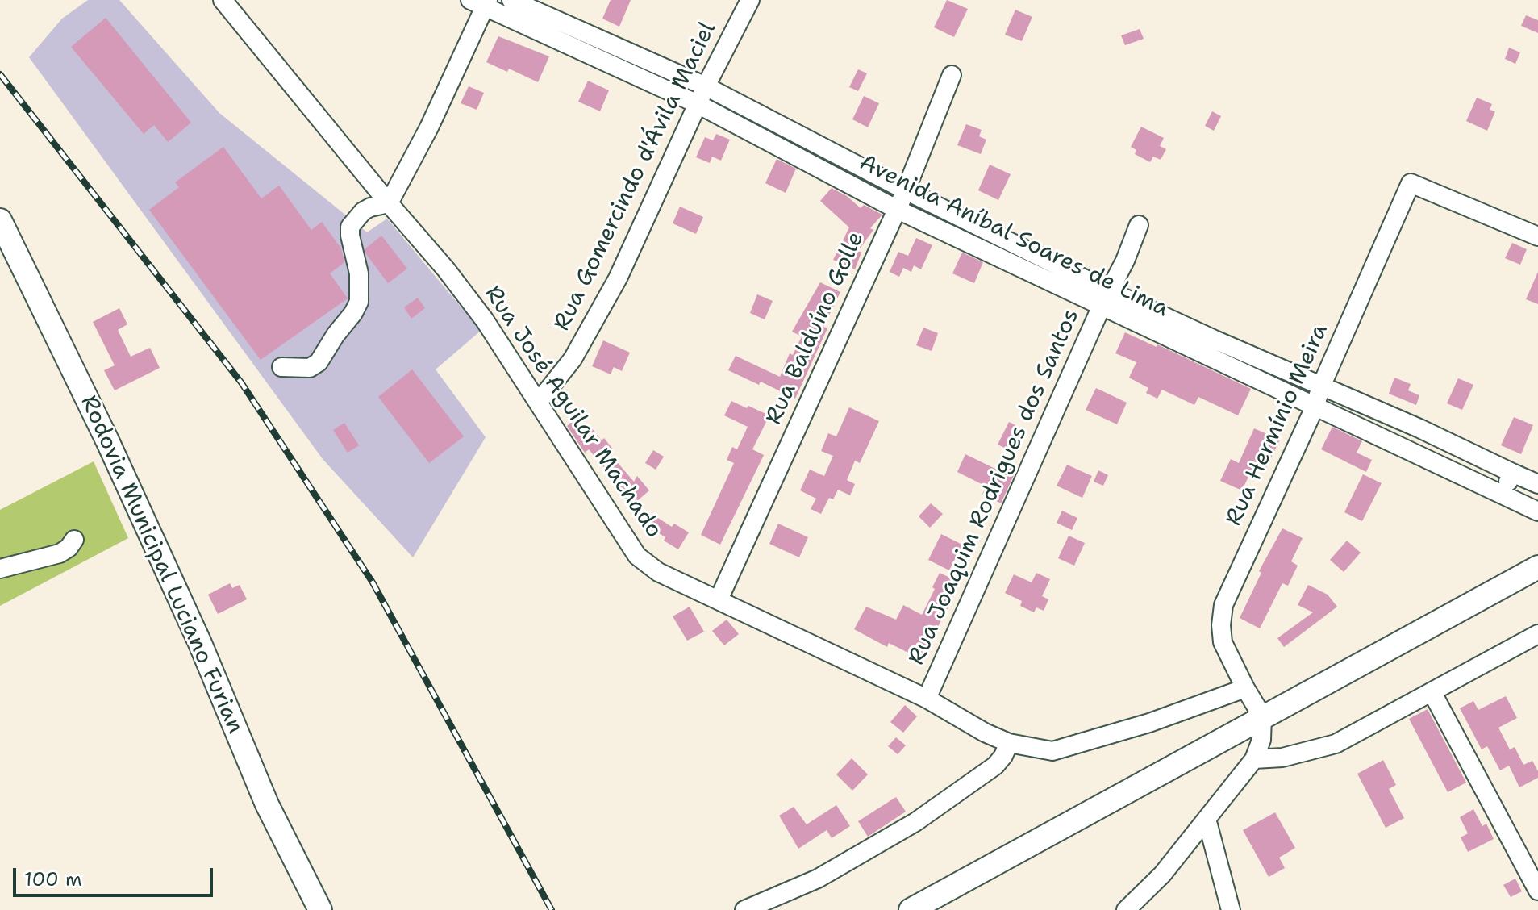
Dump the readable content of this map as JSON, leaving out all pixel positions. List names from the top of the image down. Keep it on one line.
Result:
{"streets":{"main road":["Rodovia Municipal Luciano Furian"],"street":["Rua Gomercindo d'Ávila Maciel","Avenida Aníbal Soares de Lima","Rua Balduíno Golle","Rua José Aguilar Machado","Rua Hermínio Meira","Rua Joaquim Rodrigues dos Santos"]},"crossings":[["Rua Gomercindo d'Ávila Maciel","Avenida Aníbal Soares de Lima"],["Rua Gomercindo d'Ávila Maciel","Rua José Aguilar Machado"],["Avenida Aníbal Soares de Lima","Rua Balduíno Golle"],["Avenida Aníbal Soares de Lima","Rua Hermínio Meira"],["Avenida Aníbal Soares de Lima","Rua Joaquim Rodrigues dos Santos"],["Rua Balduíno Golle","Rua José Aguilar Machado"],["Rua José Aguilar Machado","Rua Hermínio Meira"],["Rua José Aguilar Machado","Rua Joaquim Rodrigues dos Santos"]],"scale_bar":"100 m"}
